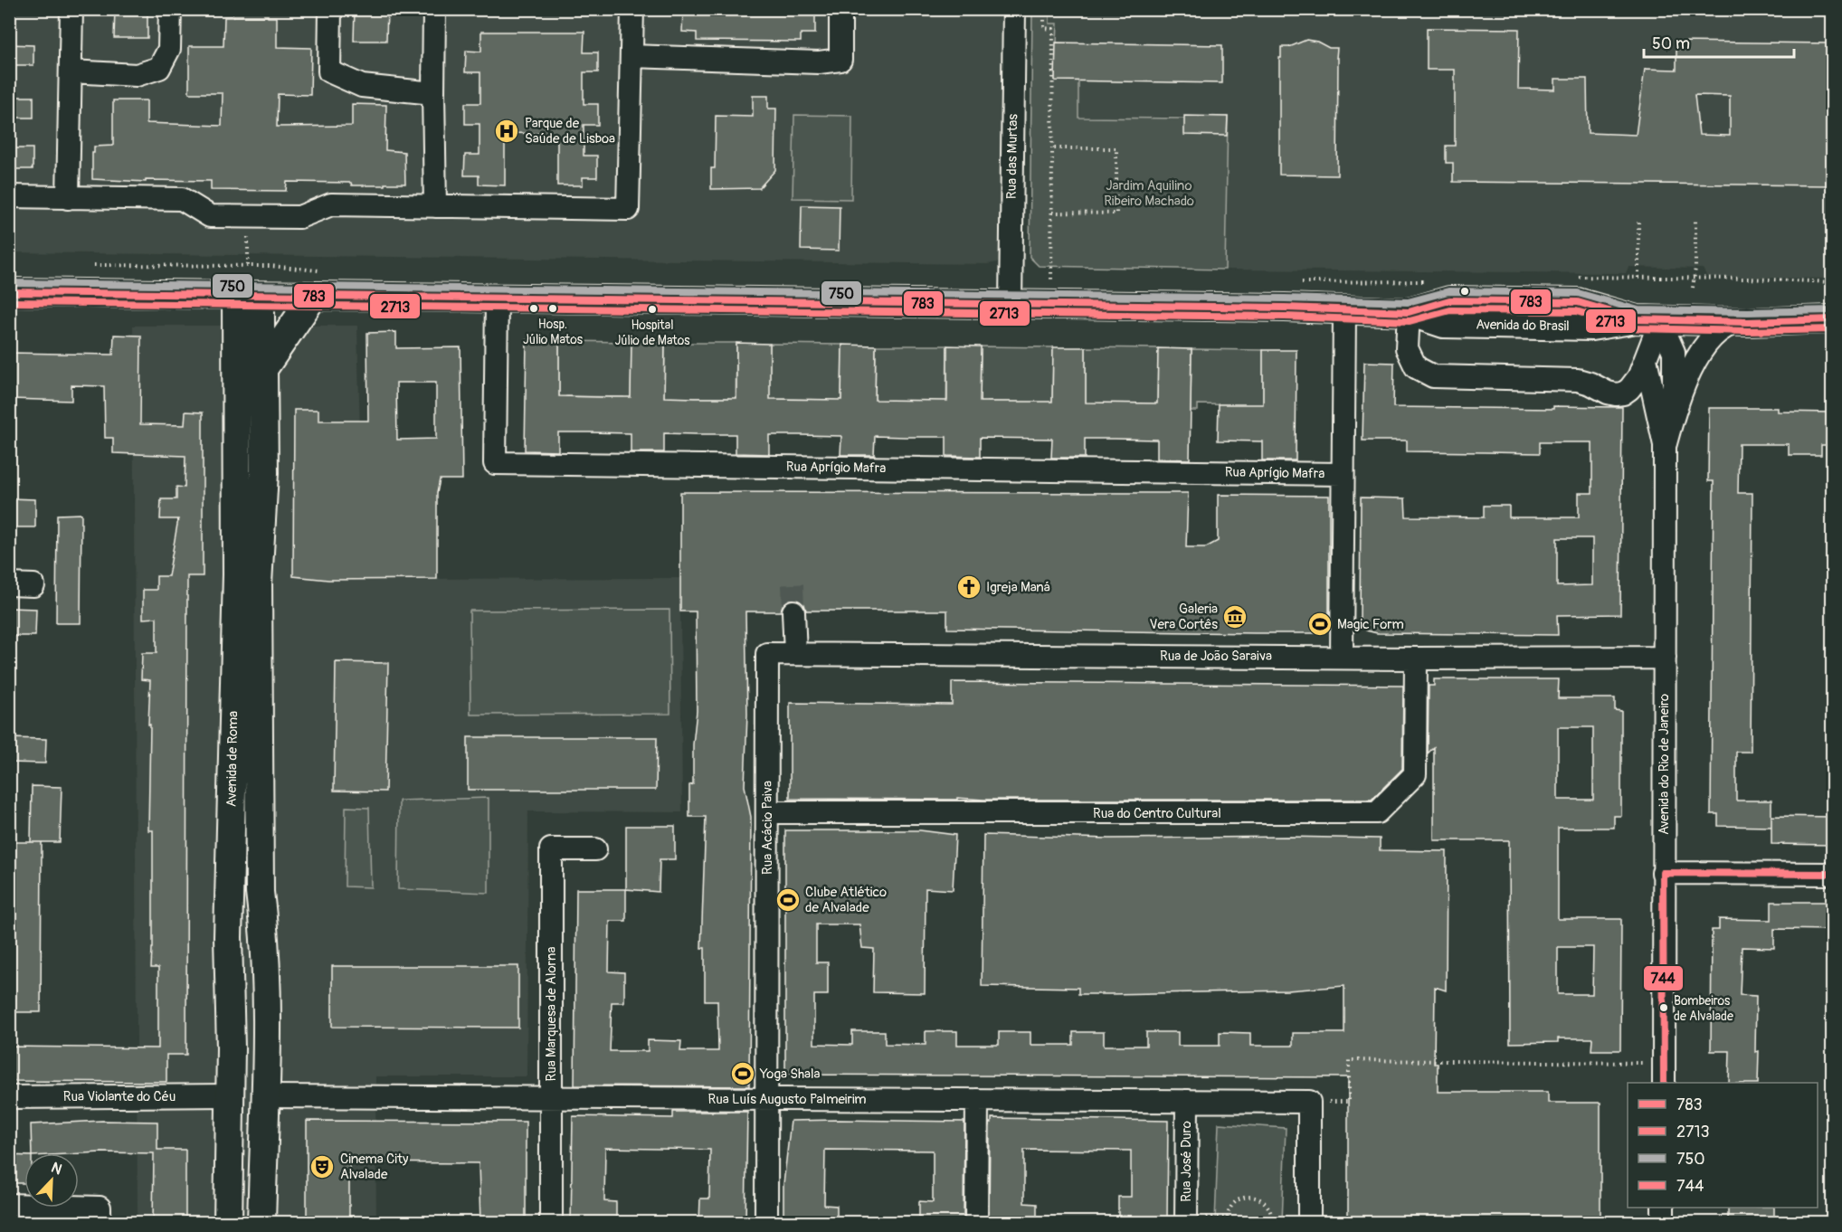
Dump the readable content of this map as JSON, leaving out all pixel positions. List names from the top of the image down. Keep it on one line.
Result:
{"streets":{"main road":["Avenida do Brasil","Avenida de Roma"],"street":["Rua das Murtas","Rua Aprígio Mafra","Rua de João Saraiva","Avenida do Rio de Janeiro","Rua do Centro Cultural","Rua Acácio Paiva","Rua Marquesa de Alorna","Rua Violante do Céu","Rua Luís Augusto Palmeirim","Rua José Duro"]},"crossings":[["Rua das Murtas","Avenida do Brasil"],["Avenida do Brasil","Rua Aprígio Mafra"],["Avenida do Brasil","Avenida de Roma"],["Avenida do Brasil","Avenida do Rio de Janeiro"],["Rua Aprígio Mafra","Rua de João Saraiva"],["Rua de João Saraiva","Avenida do Rio de Janeiro"],["Rua de João Saraiva","Rua do Centro Cultural"],["Rua de João Saraiva","Rua Acácio Paiva"],["Avenida de Roma","Rua Violante do Céu"],["Avenida de Roma","Rua Luís Augusto Palmeirim"],["Rua do Centro Cultural","Rua Acácio Paiva"],["Rua Acácio Paiva","Rua Luís Augusto Palmeirim"],["Rua Marquesa de Alorna","Rua Luís Augusto Palmeirim"],["Rua Luís Augusto Palmeirim","Rua José Duro"]],"parks":["Jardim Aquilino Ribeiro Machado"],"places":{"hospital":["Parque de Saúde de Lisboa"],"other":["Hosp. Júlio Matos","Hospital Júlio de Matos","Bombeiros de Alvalade"],"church":["Igreja Maná"],"museum":["Galeria Vera Cortês"],"sports":["Magic Form","Clube Atlético de Alvalade","Yoga Shala"],"theatre":["Cinema City Alvalade"]},"lines":["transit line 750","transit line 783","transit line 2713","transit line 744"],"legend":["783","2713","750","744"],"scale_bar":"50 m","north":"top right"}
